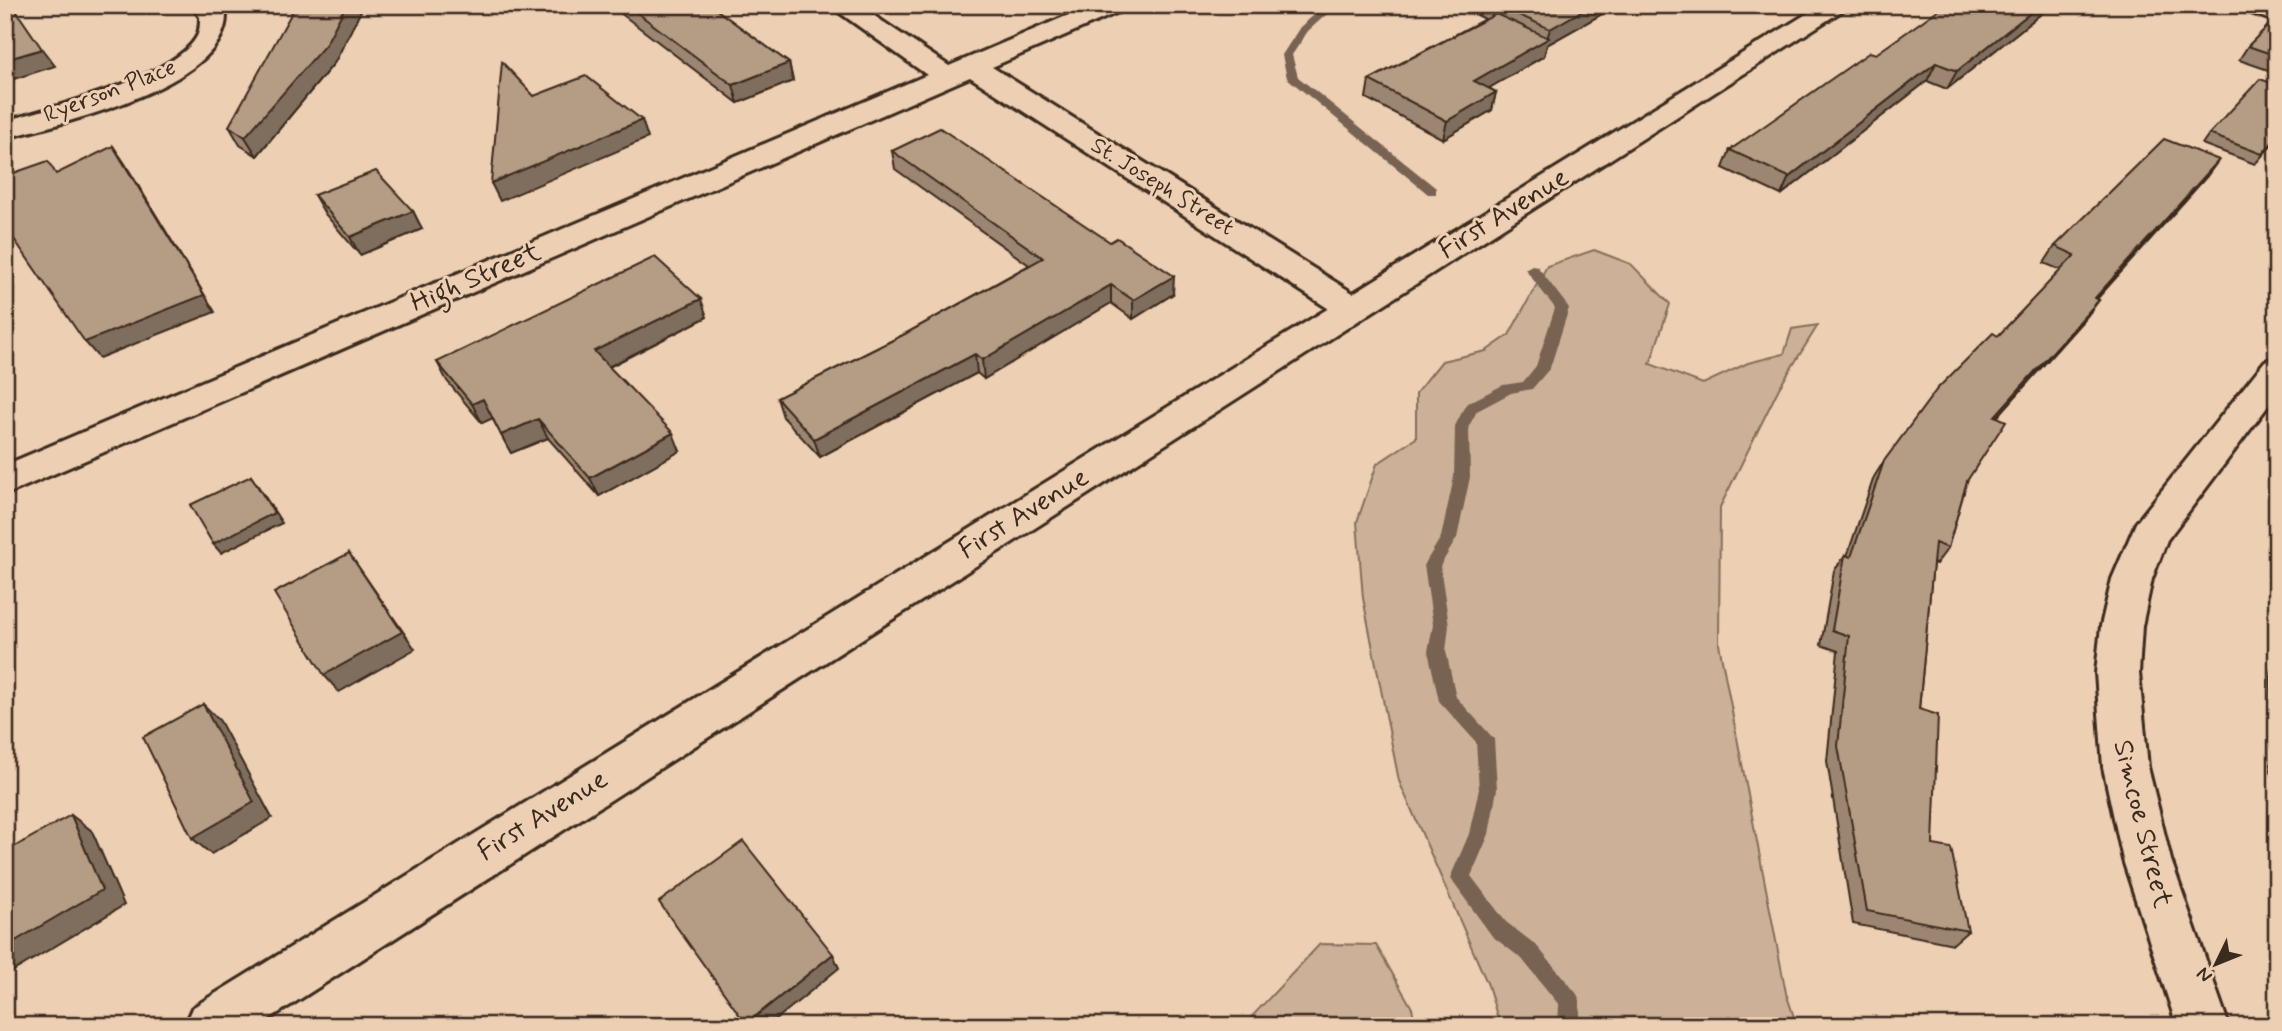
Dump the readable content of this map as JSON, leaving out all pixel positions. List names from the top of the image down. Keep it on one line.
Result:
{"streets":{"street":["Ryerson Place","St. Joseph Street","First Avenue","High Street","Simcoe Street"]},"crossings":[["St. Joseph Street","First Avenue"],["St. Joseph Street","High Street"]],"north":"bottom left"}
